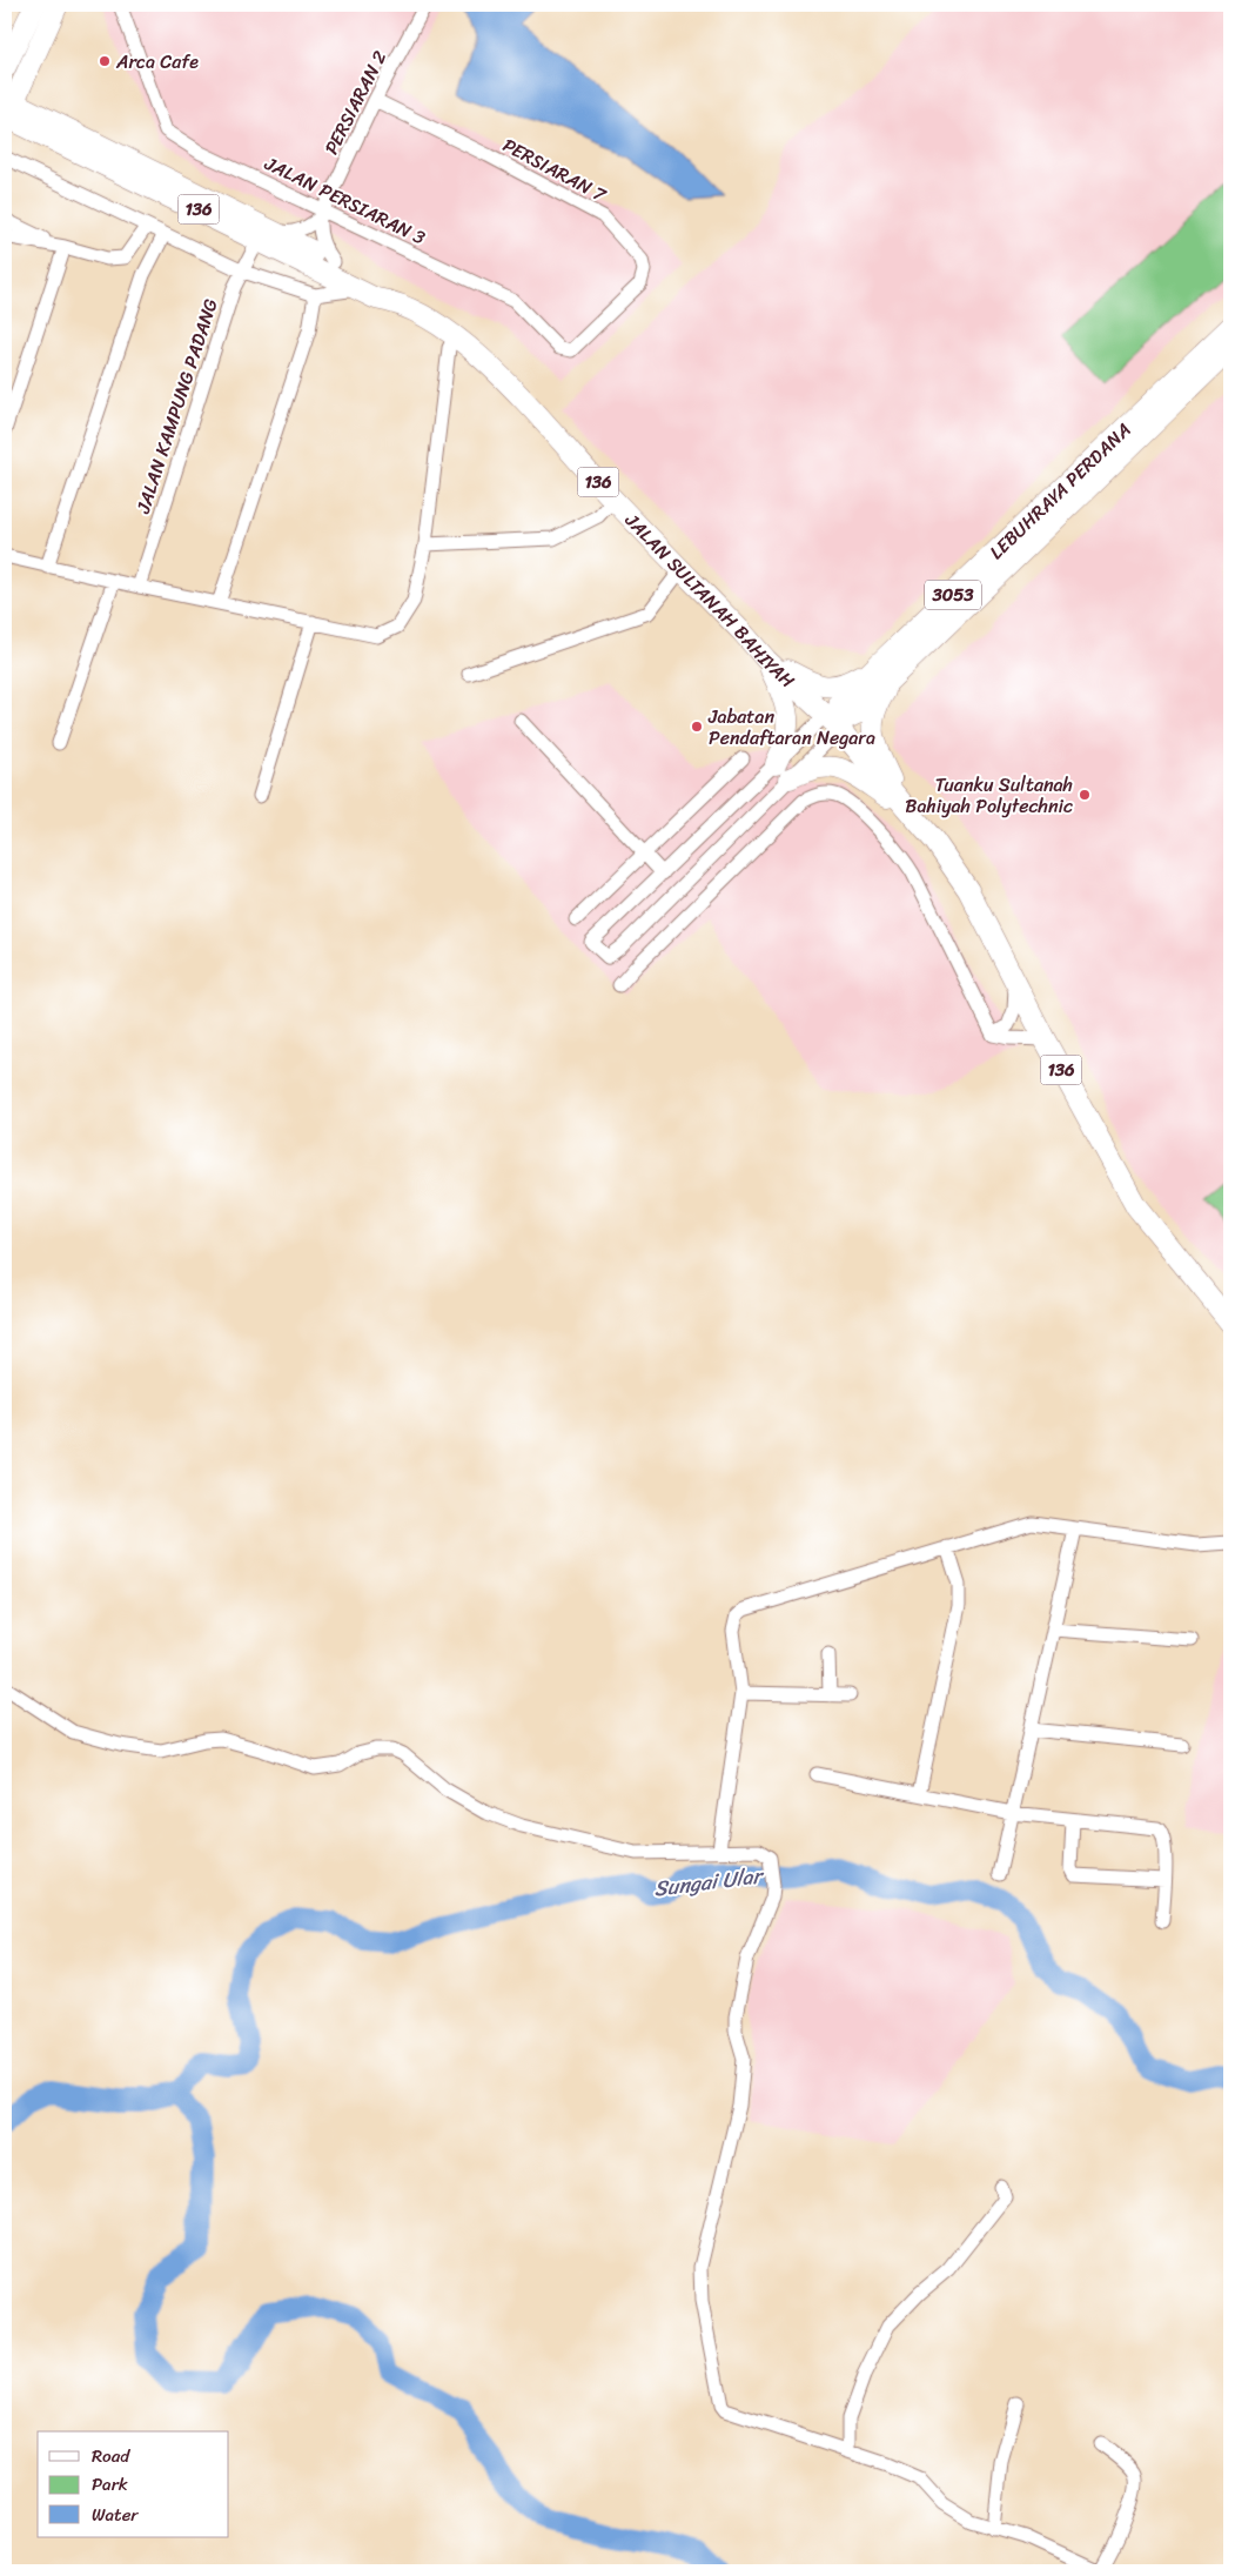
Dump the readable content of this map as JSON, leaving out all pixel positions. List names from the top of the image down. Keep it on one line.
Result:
{"streets":{"main road":["136","LEBUHRAYA PERDANA","3053","JALAN SULTANAH BAHIYAH"],"street":["PERSIARAN 2","PERSIARAN 7","JALAN PERSIARAN 3","JALAN KAMPUNG PADANG"]},"crossings":[["PERSIARAN 2","PERSIARAN 7"],["PERSIARAN 2","JALAN PERSIARAN 3"],["PERSIARAN 7","JALAN PERSIARAN 3"],["JALAN KAMPUNG PADANG","JALAN SULTANAH BAHIYAH"],["LEBUHRAYA PERDANA","JALAN SULTANAH BAHIYAH"]],"water":["Sungai Ular"],"places":["Arca Cafe","Jabatan Pendaftaran Negara","Tuanku Sultanah Bahiyah Polytechnic"],"legend":["Road","Park","Water"]}
